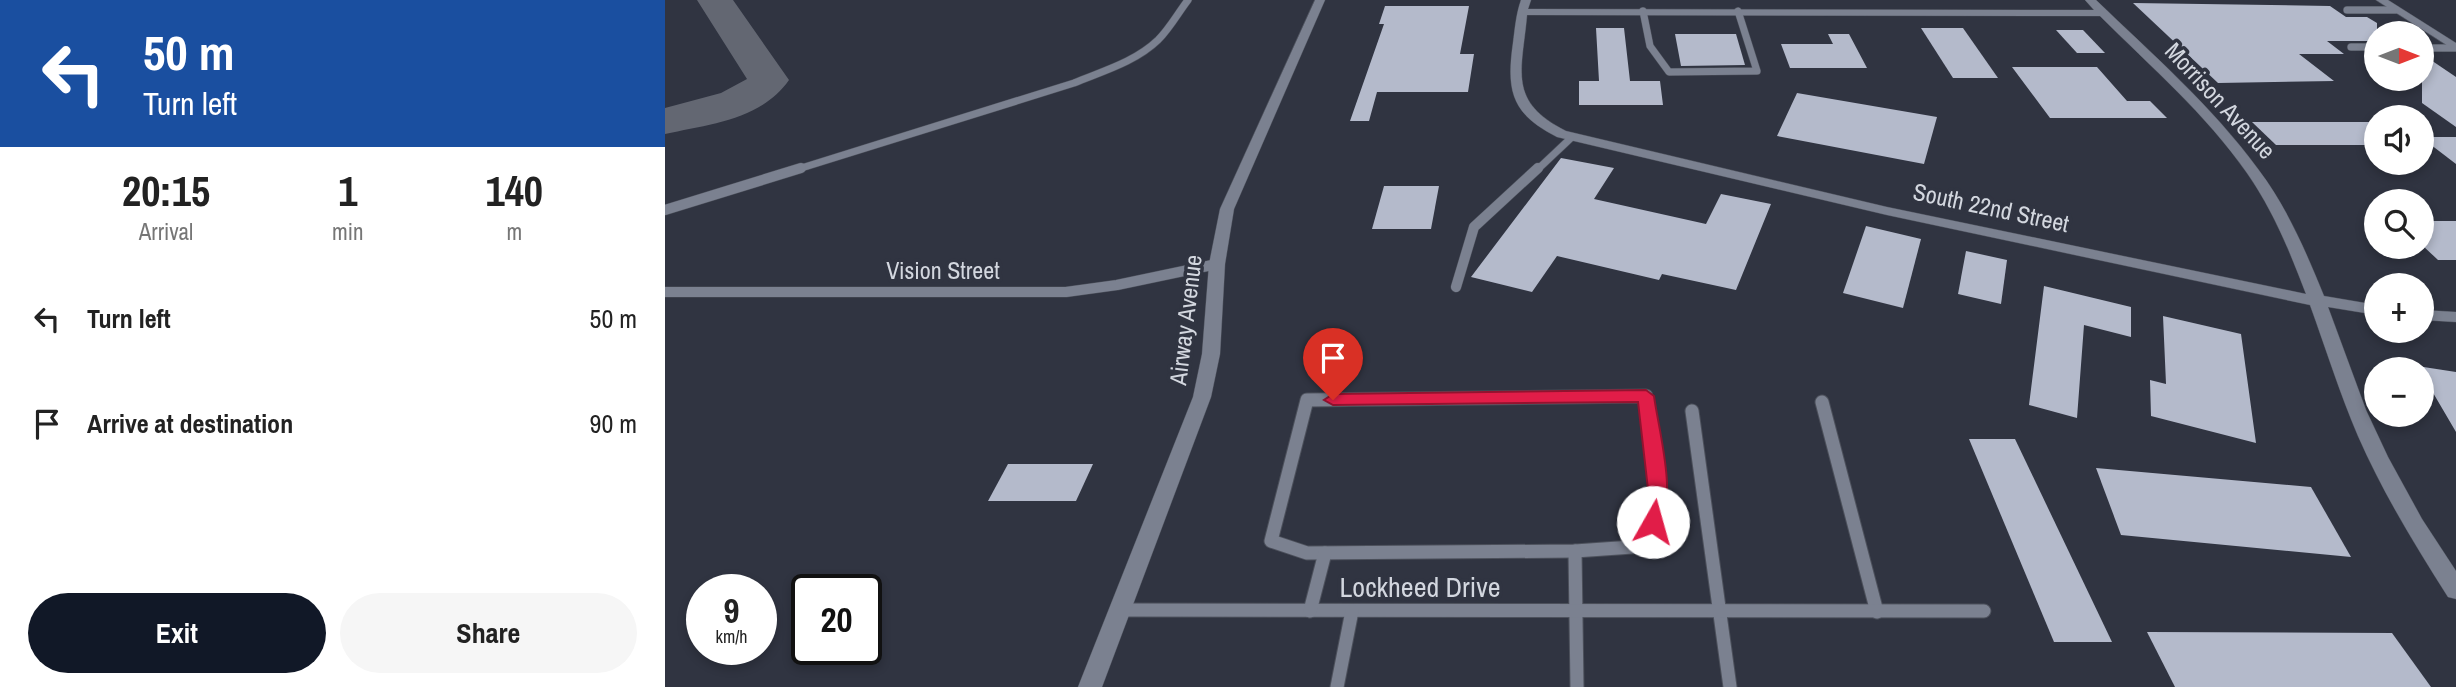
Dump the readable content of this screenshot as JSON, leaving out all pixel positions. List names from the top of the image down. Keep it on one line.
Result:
{"streets":{"street":["Morrison Avenue","South 22nd Street","Airway Avenue"],"lane":["Vision Street","Lockheed Drive"]},"crossings":[["Morrison Avenue","South 22nd Street"],["Vision Street","Airway Avenue"],["Airway Avenue","Lockheed Drive"]],"north":"right","page":{"turn":["50 m","Turn left"],"map_buttons":["+","−"],"eta":["20:15","Arrival","1","min","140","m"],"list":[{"name":"Turn left","value":"50 m"},{"name":"Arrive at destination","value":"90 m"}],"speed":"9 km/h","limit":"20","buttons":["Exit","Share"]}}
